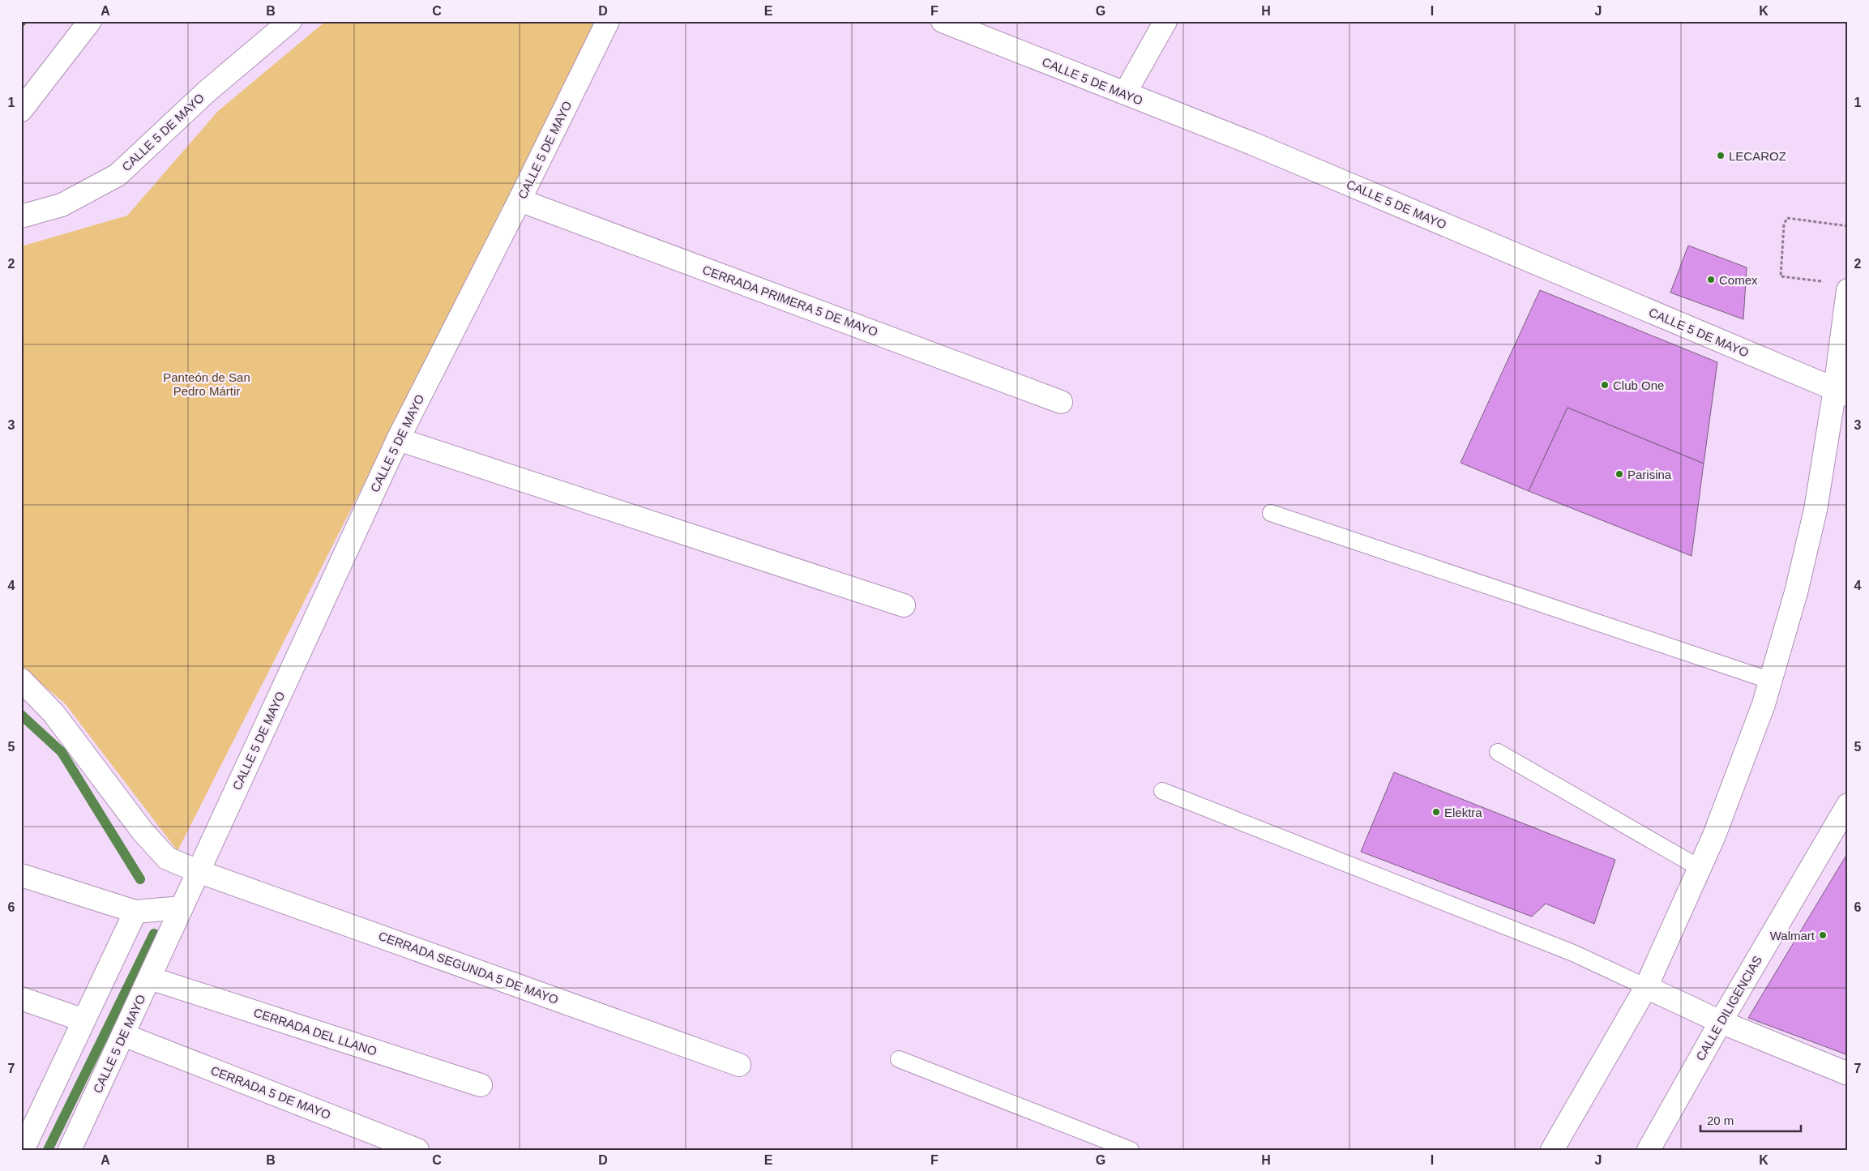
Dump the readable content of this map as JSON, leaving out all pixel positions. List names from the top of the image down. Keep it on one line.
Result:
{"streets":{"street":["CALLE 5 DE MAYO","CERRADA PRIMERA 5 DE MAYO","CERRADA SEGUNDA 5 DE MAYO","CALLE DILIGENCIAS","CERRADA DEL LLANO","CERRADA 5 DE MAYO"]},"crossings":[["CALLE 5 DE MAYO","CERRADA PRIMERA 5 DE MAYO"],["CALLE 5 DE MAYO","CERRADA SEGUNDA 5 DE MAYO"],["CALLE 5 DE MAYO","CERRADA DEL LLANO"],["CALLE 5 DE MAYO","CERRADA 5 DE MAYO"]],"parks":["Panteón de San Pedro Mártir"],"places":["LECAROZ","Comex","Club One","Parisina","Elektra","Walmart"],"scale_bar":"20 m","grid":{"columns":["A","B","C","D","E","F","G","H","I","J","K"],"rows":["1","2","3","4","5","6","7"]}}
